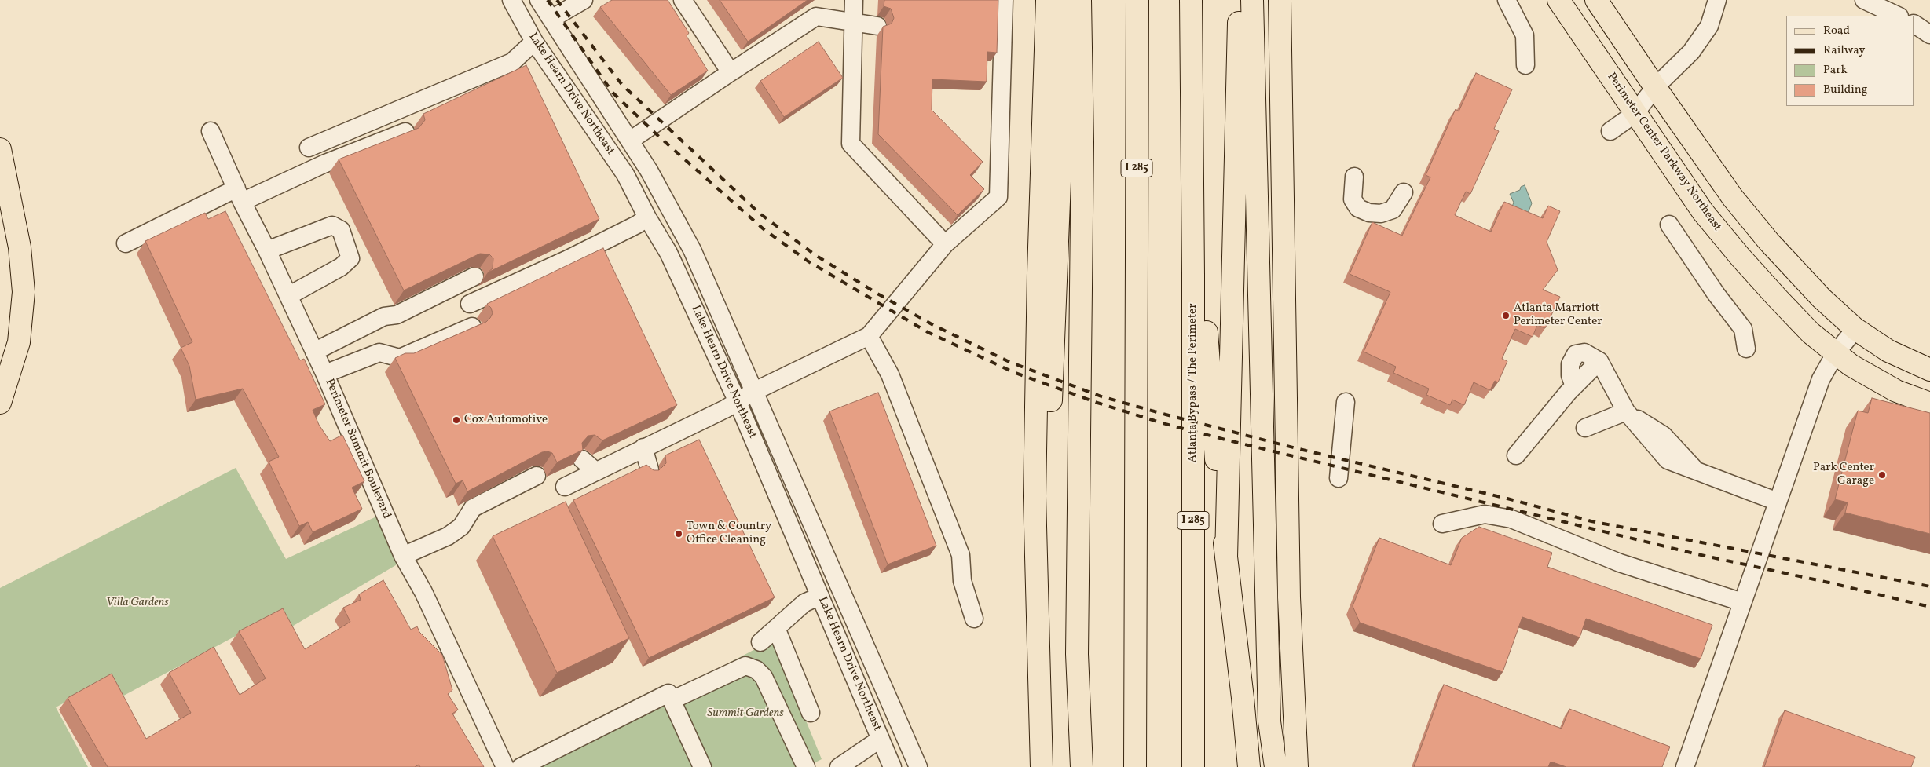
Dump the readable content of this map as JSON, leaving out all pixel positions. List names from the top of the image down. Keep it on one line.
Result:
{"streets":{"main road":["Perimeter Center Parkway Northeast","I 285","Atlanta Bypass / The Perimeter"],"street":["Lake Hearn Drive Northeast","Perimeter Summit Boulevard"]},"parks":["Villa Gardens","Summit Gardens"],"places":["Atlanta Marriott Perimeter Center","Cox Automotive","Park Center Garage","Town & Country Office Cleaning"],"legend":["Road","Railway","Park","Building"]}
